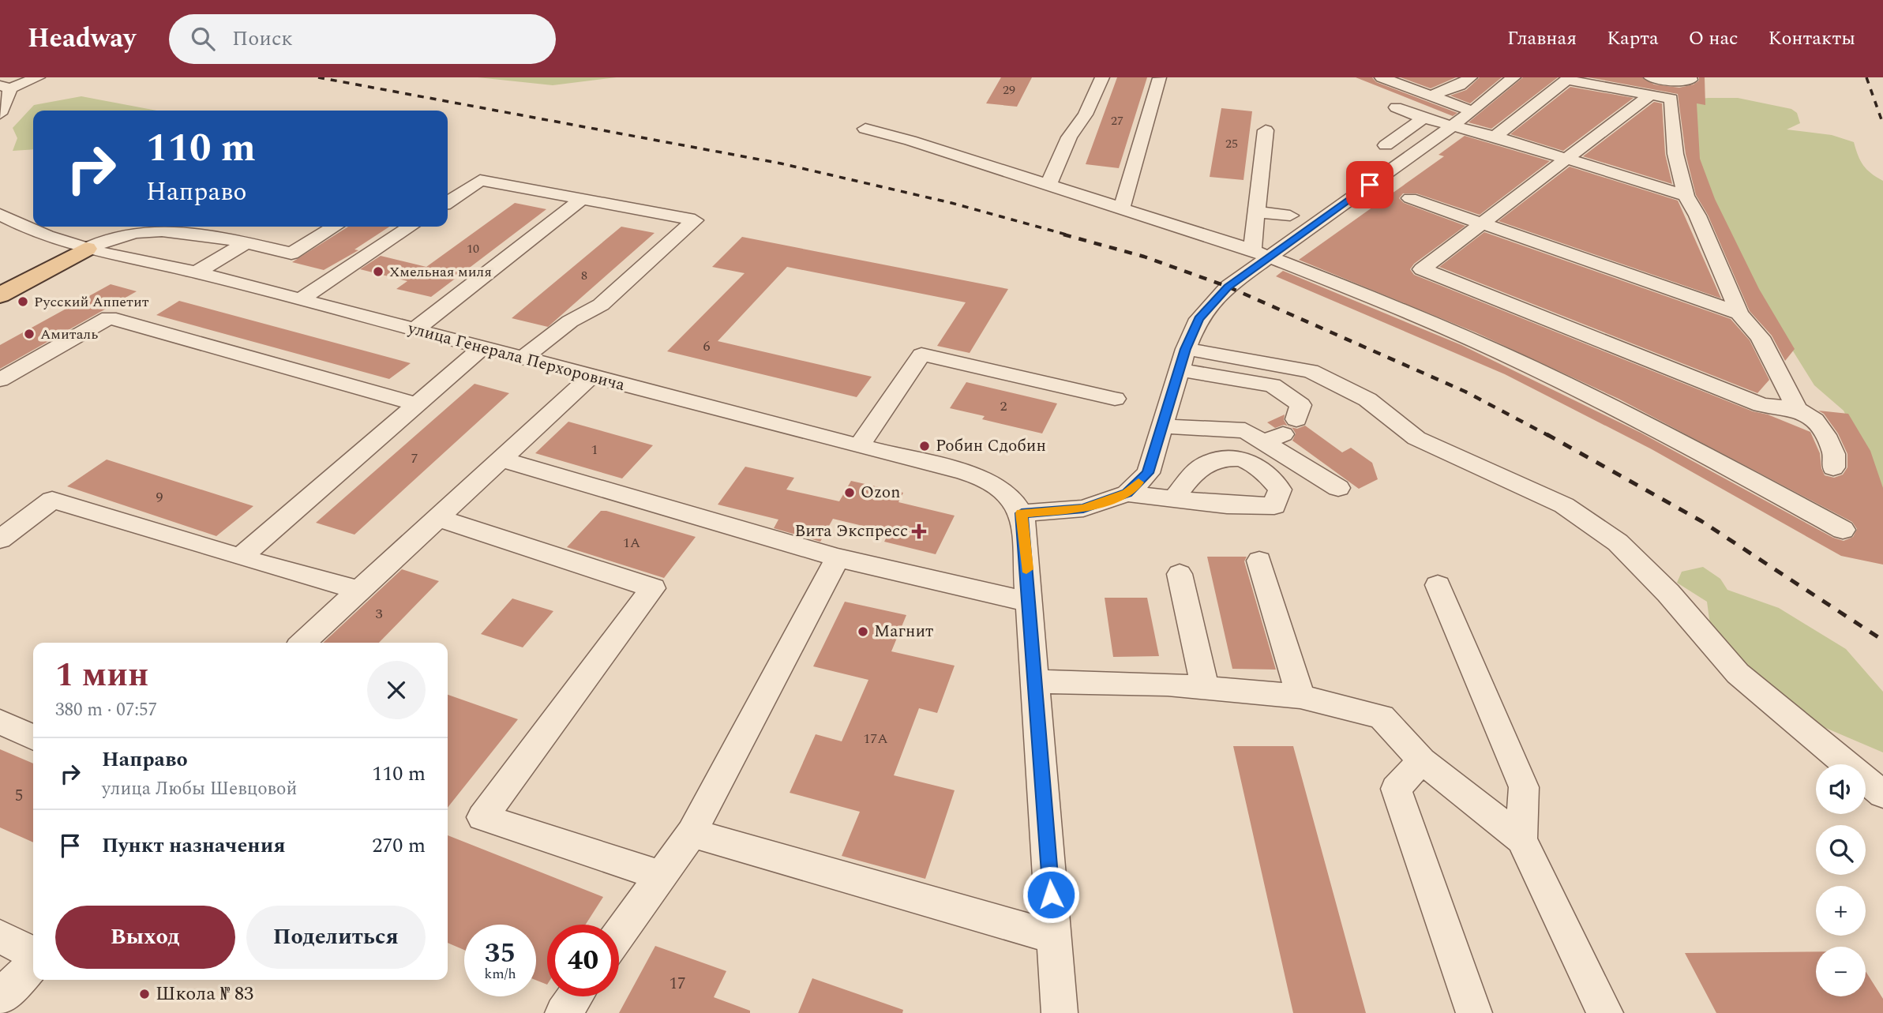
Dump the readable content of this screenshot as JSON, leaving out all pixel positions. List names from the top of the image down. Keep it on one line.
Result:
{"streets":{"street":["улица Генерала Перхоровича"]},"places":{"other":["Хмельная миля","Русский Аппетит","Амиталь","Робин Сдобин","Ozon","Магнит","Школа № 83"],"health":["Вита Экспресс"]},"house_numbers":["29","27","25","10","8","6","2","1","7","9","1А","3","17А","5","17"],"page":{"header":"Headway","search":"Поиск","nav":["Главная","Карта","О нас","Контакты"],"turn":["110 m","Направо"],"heading":["1 мин","380 m · 07:57"],"list":[{"name":"Направо","note":"улица Любы Шевцовой","value":"110 m"},{"name":"Пункт назначения","value":"270 m"}],"map_buttons":["+","−"],"buttons":["Выход","Поделиться"],"speed":"35 km/h","limit":"40"}}
